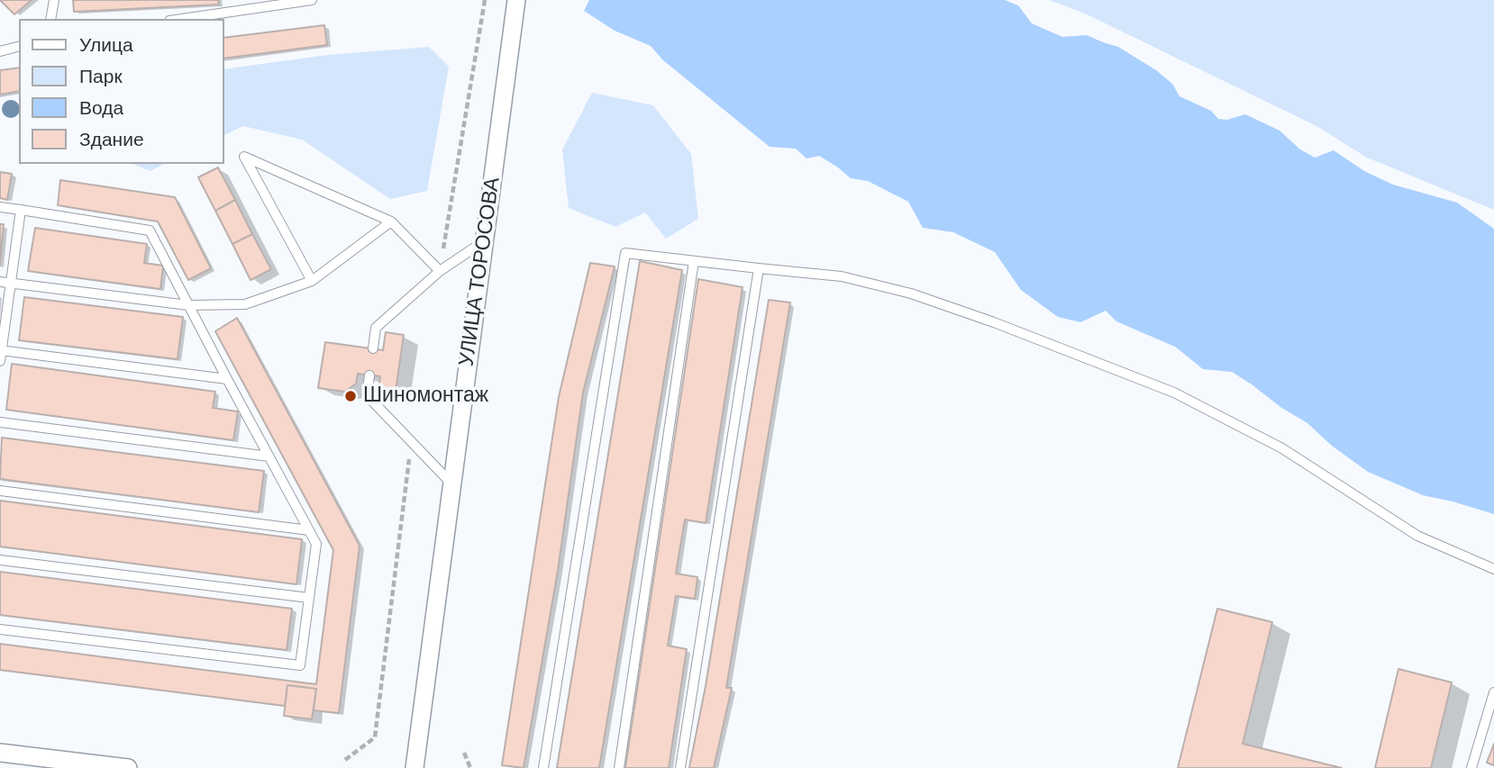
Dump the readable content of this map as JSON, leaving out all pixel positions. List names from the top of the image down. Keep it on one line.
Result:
{"streets":{"street":["УЛИЦА ТОРОСОВА"]},"places":["Шиномонтаж"],"legend":["Улица","Парк","Вода","Здание"]}
